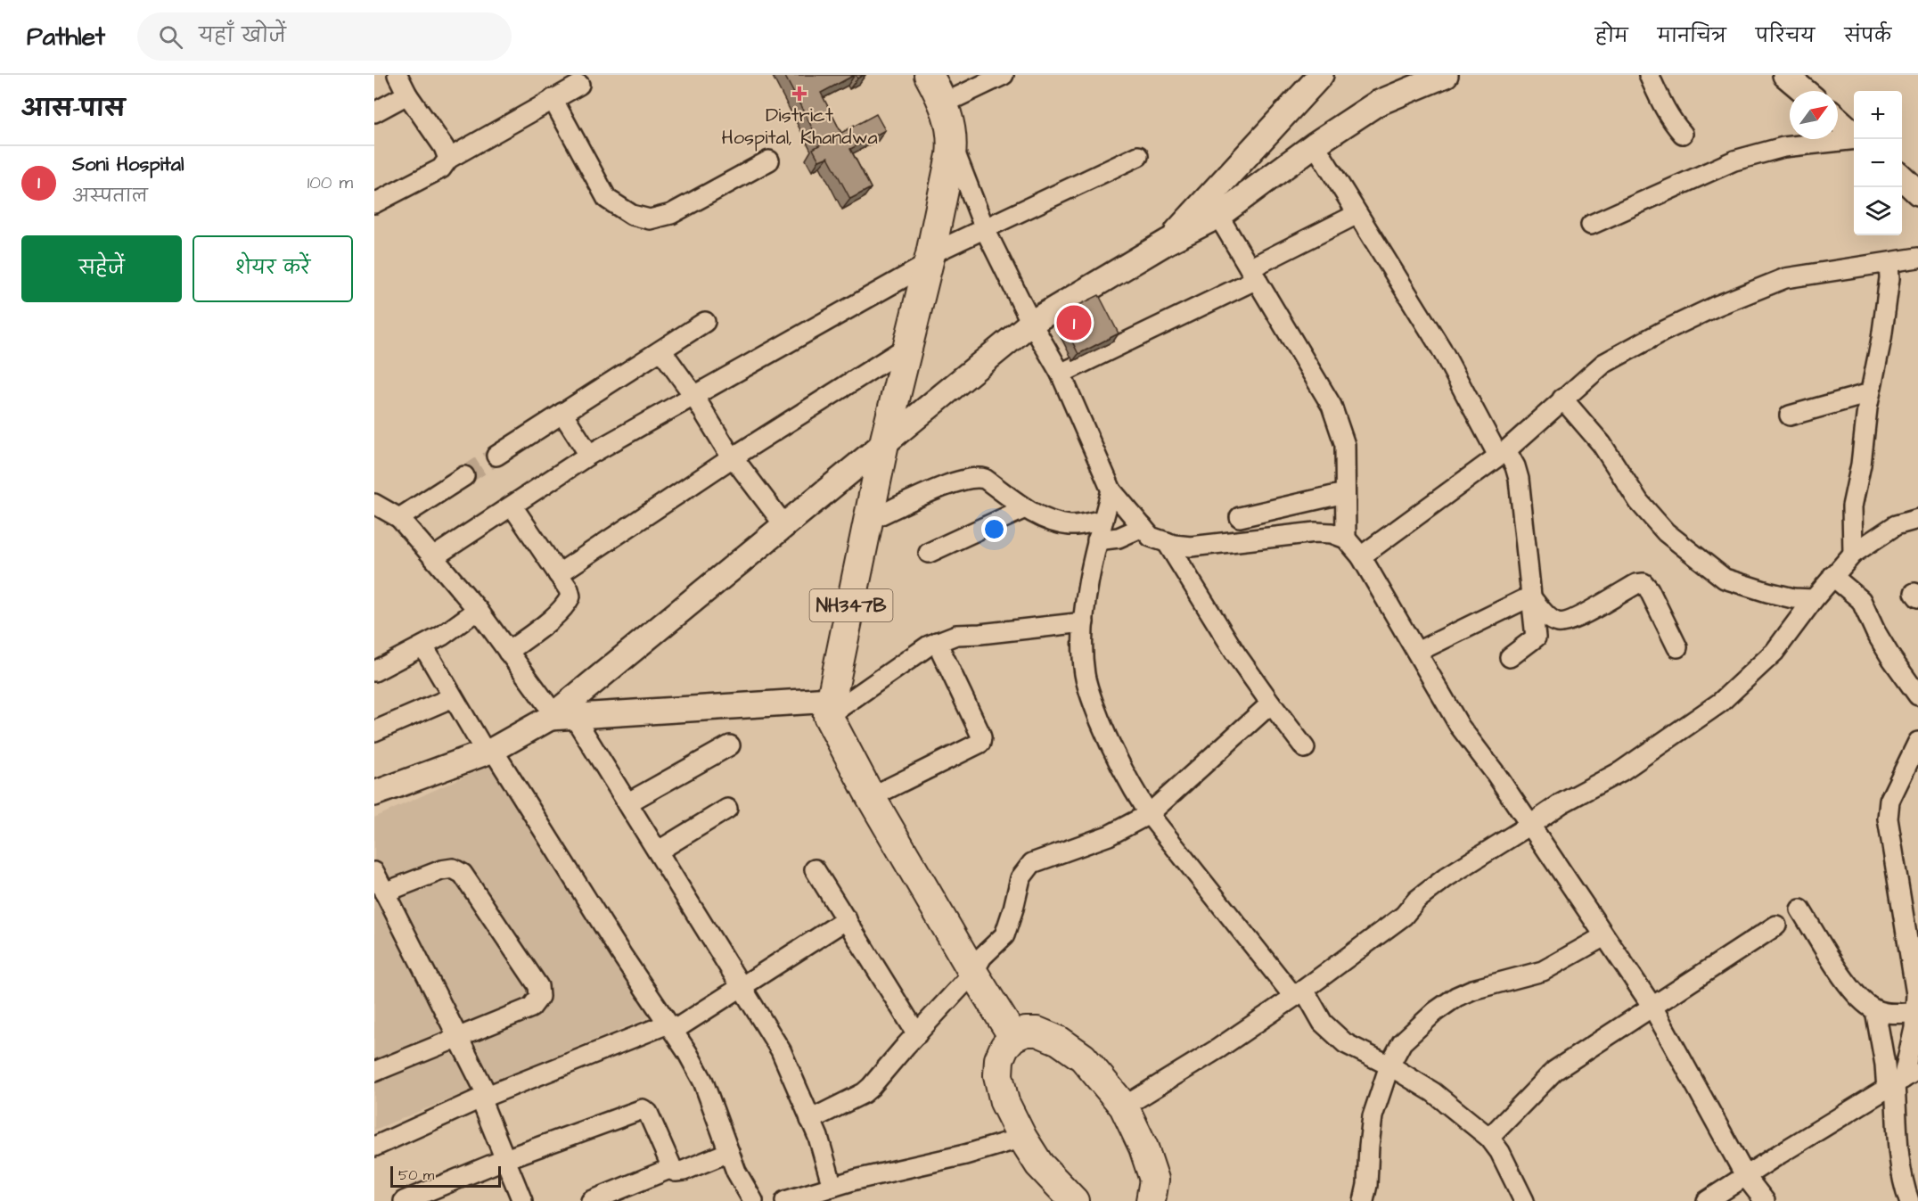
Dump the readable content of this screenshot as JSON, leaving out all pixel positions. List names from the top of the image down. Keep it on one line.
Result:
{"streets":{"highway":["NH347B"]},"places":{"health":["District Hospital, Khandwa"]},"scale_bar":"50 m","north":"top right","page":{"header":"Pathlet","search":"यहाँ खोजें","nav":["होम","मानचित्र","परिचय","संपर्क"],"heading":"आस-पास","map_buttons":["+","−"],"list":[{"mark":"1","name":"Soni Hospital","note":"अस्पताल","value":"100 m"}],"buttons":["सहेजें","शेयर करें"],"pins":"1","scale":"50 m"}}
